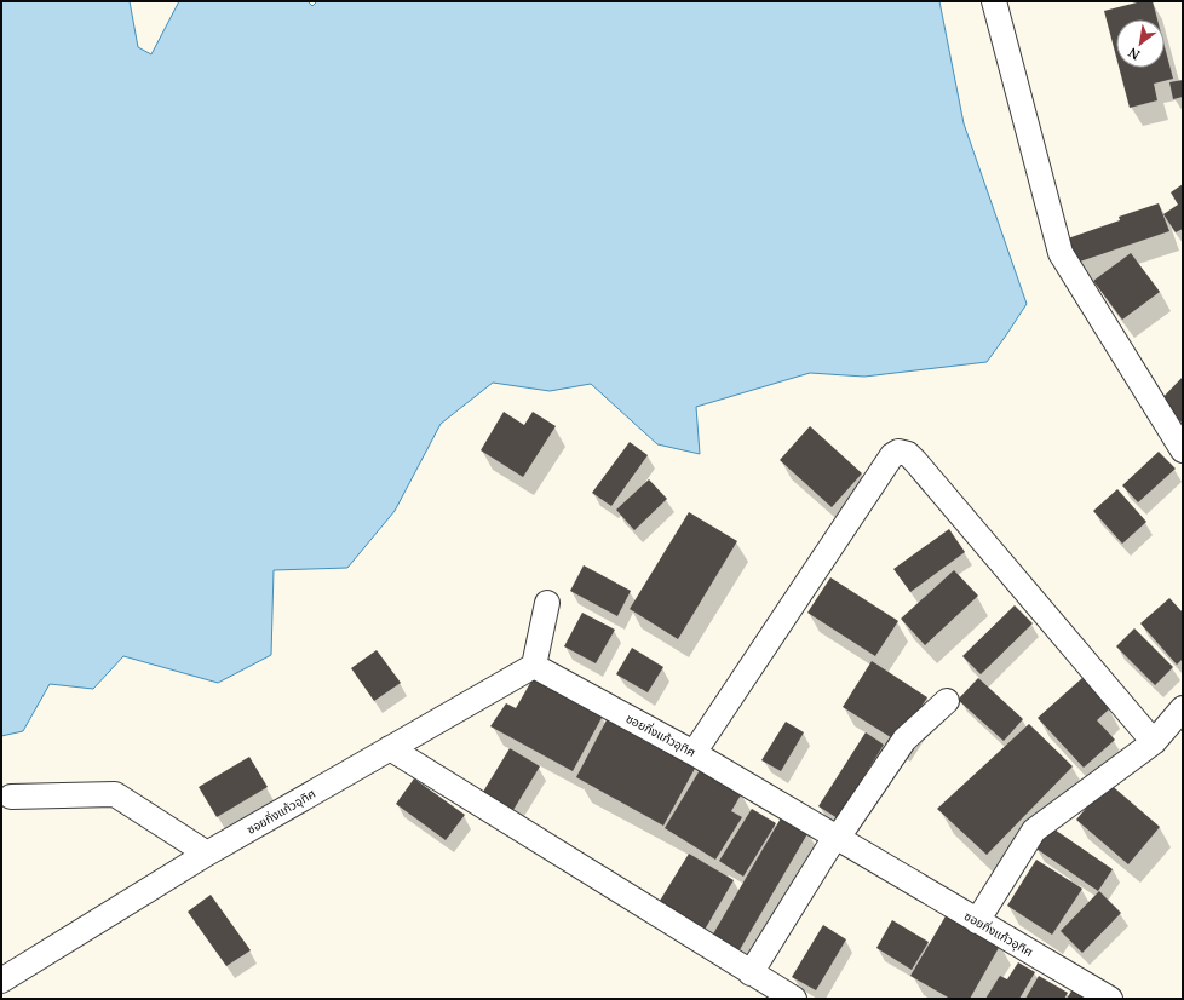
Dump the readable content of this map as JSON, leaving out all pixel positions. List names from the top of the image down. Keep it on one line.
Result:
{"streets":{"street":["ซอยกิ่งแก้วอุทิศ"]},"north":"bottom left"}
